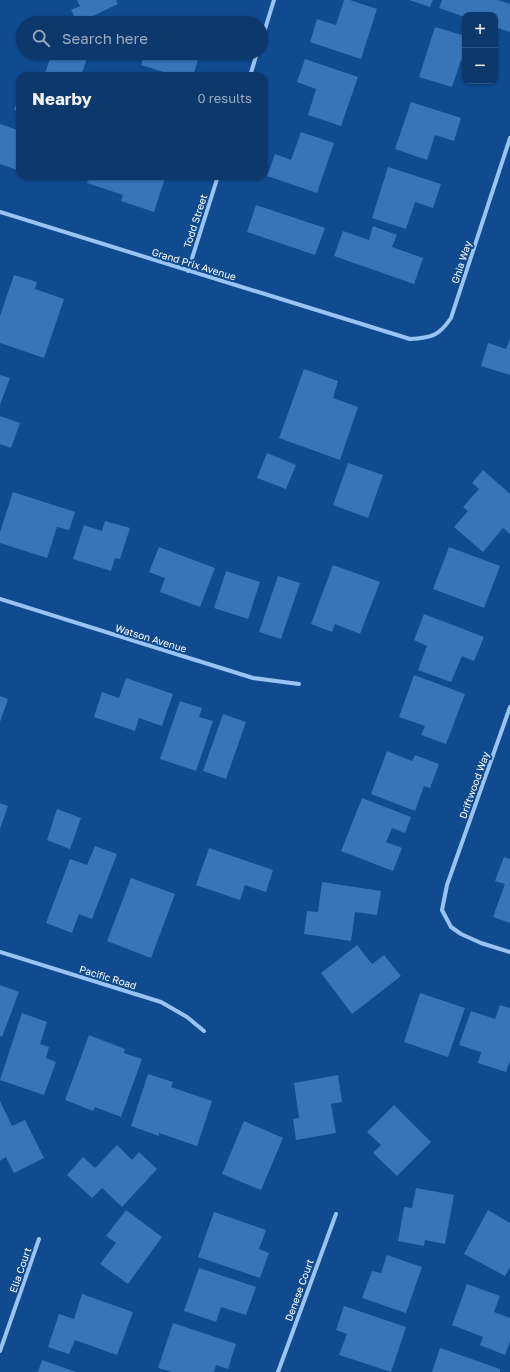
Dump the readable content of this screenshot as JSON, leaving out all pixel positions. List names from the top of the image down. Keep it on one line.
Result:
{"streets":{"street":["Todd Street","Ghia Way","Grand Prix Avenue","Watson Avenue","Driftwood Way","Pacific Road","Elia Court","Denese Court"]},"crossings":[["Todd Street","Grand Prix Avenue"],["Ghia Way","Grand Prix Avenue"]],"page":{"map_buttons":["+","−"],"search":"Search here","heading":["Nearby","0 results"]}}
